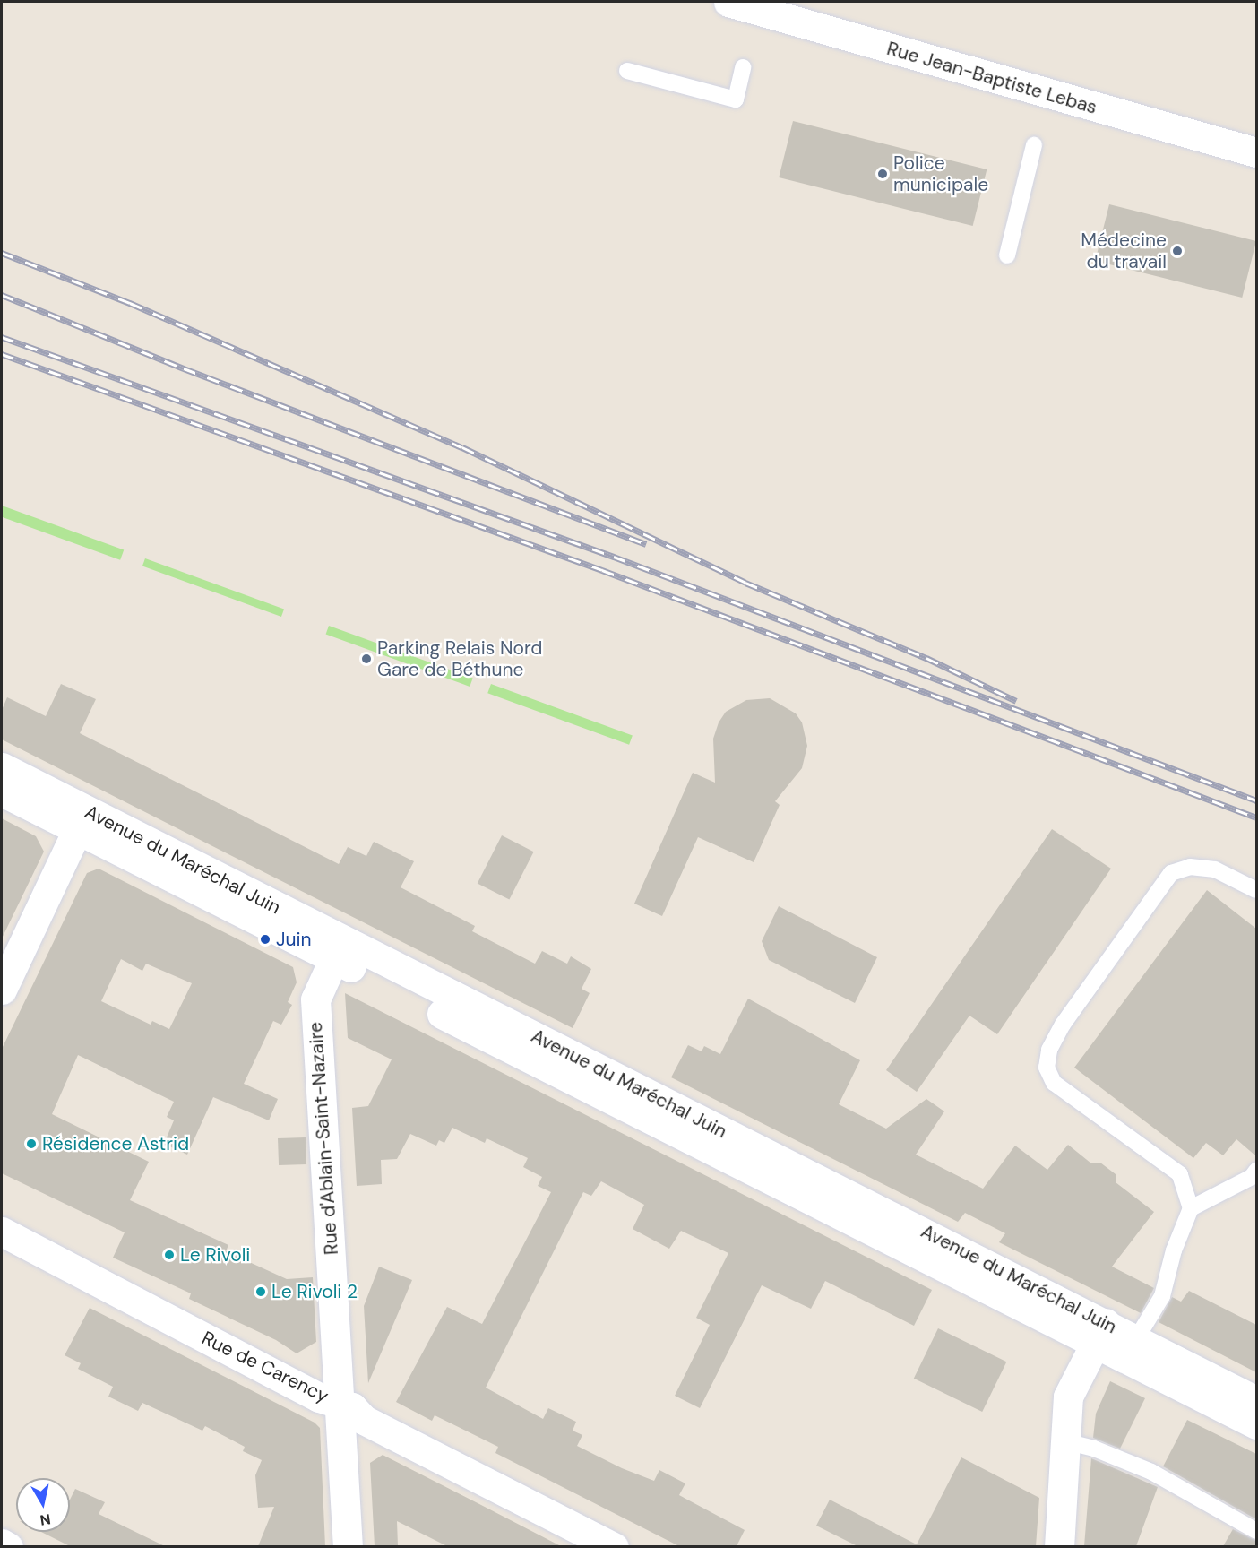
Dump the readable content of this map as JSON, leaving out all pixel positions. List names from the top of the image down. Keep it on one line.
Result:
{"streets":{"street":["Rue Jean-Baptiste Lebas","Avenue du Maréchal Juin","Rue d'Ablain-Saint-Nazaire","Rue de Carency"]},"crossings":[["Avenue du Maréchal Juin","Rue d'Ablain-Saint-Nazaire"],["Rue d'Ablain-Saint-Nazaire","Rue de Carency"]],"places":["Police municipale","Médecine du travail","Parking Relais Nord Gare de Béthune","Juin","Résidence Astrid","Le Rivoli","Le Rivoli 2"],"north":"bottom"}
